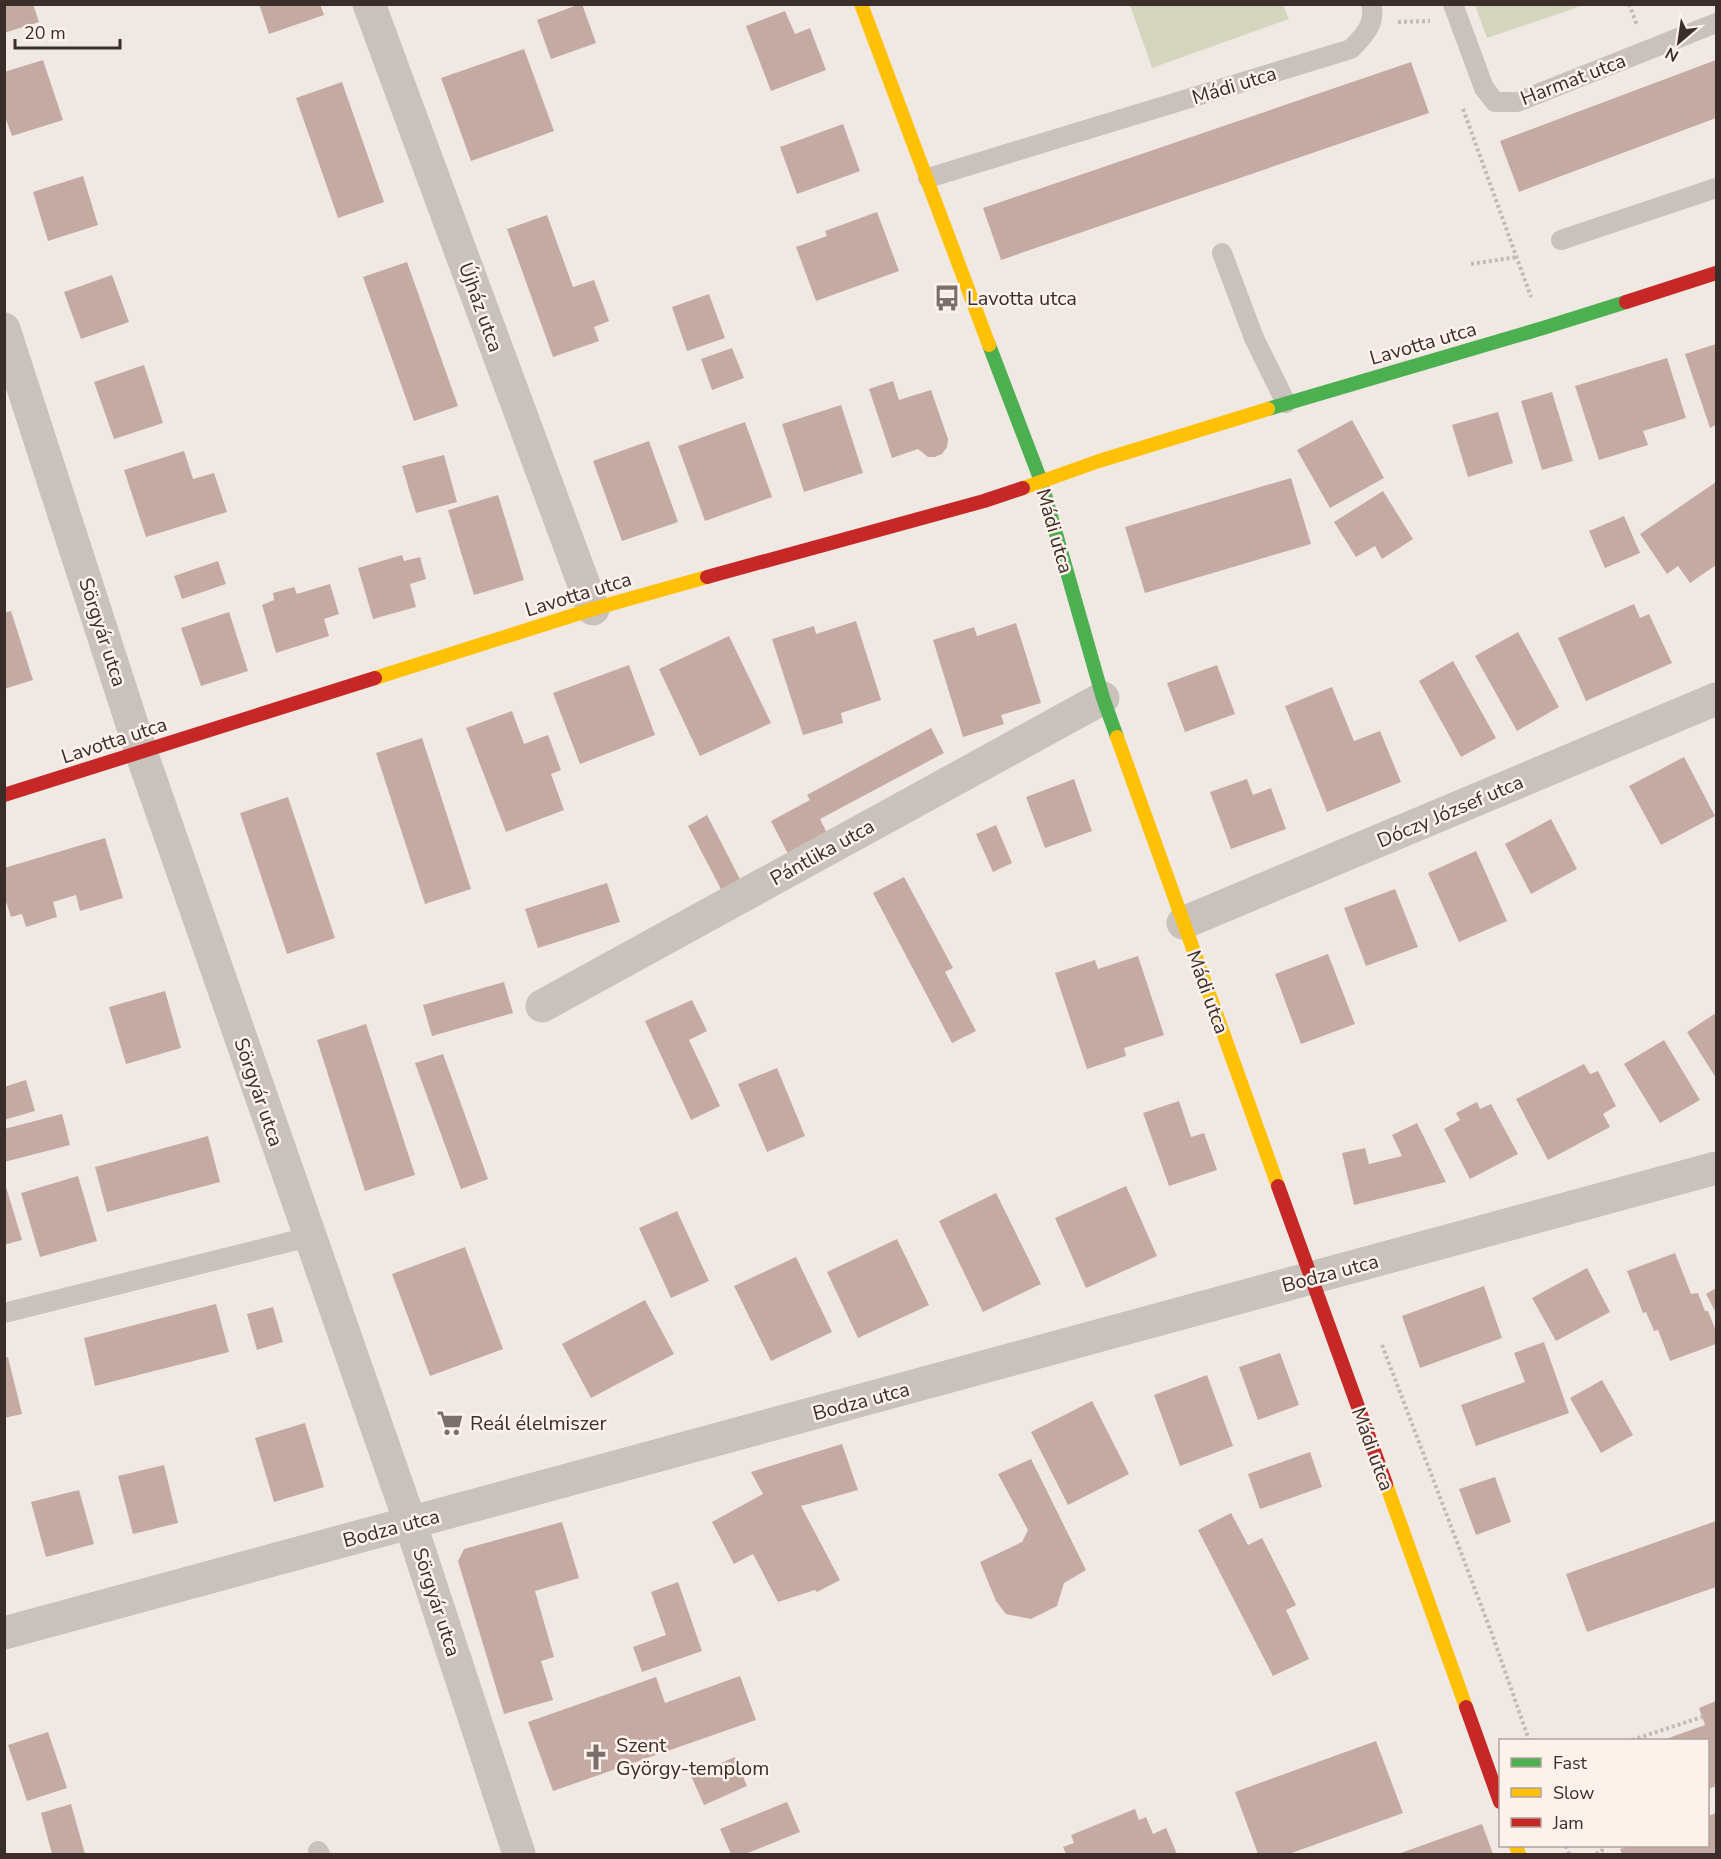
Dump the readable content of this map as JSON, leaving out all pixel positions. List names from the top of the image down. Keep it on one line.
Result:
{"streets":{"street":["Mádi utca","Újház utca","Lavotta utca","Sörgyár utca","Dóczy József utca","Pántlika utca","Bodza utca"],"lane":["Harmat utca"]},"crossings":[["Mádi utca","Lavotta utca"],["Mádi utca","Dóczy József utca"],["Mádi utca","Pántlika utca"],["Mádi utca","Bodza utca"],["Újház utca","Lavotta utca"],["Lavotta utca","Sörgyár utca"],["Sörgyár utca","Bodza utca"]],"places":{"bus stop":["Lavotta utca"],"supermarket":["Reál élelmiszer"],"church":["Szent György-templom"]},"legend":["Fast","Slow","Jam"],"scale_bar":"20 m","north":"bottom left"}
